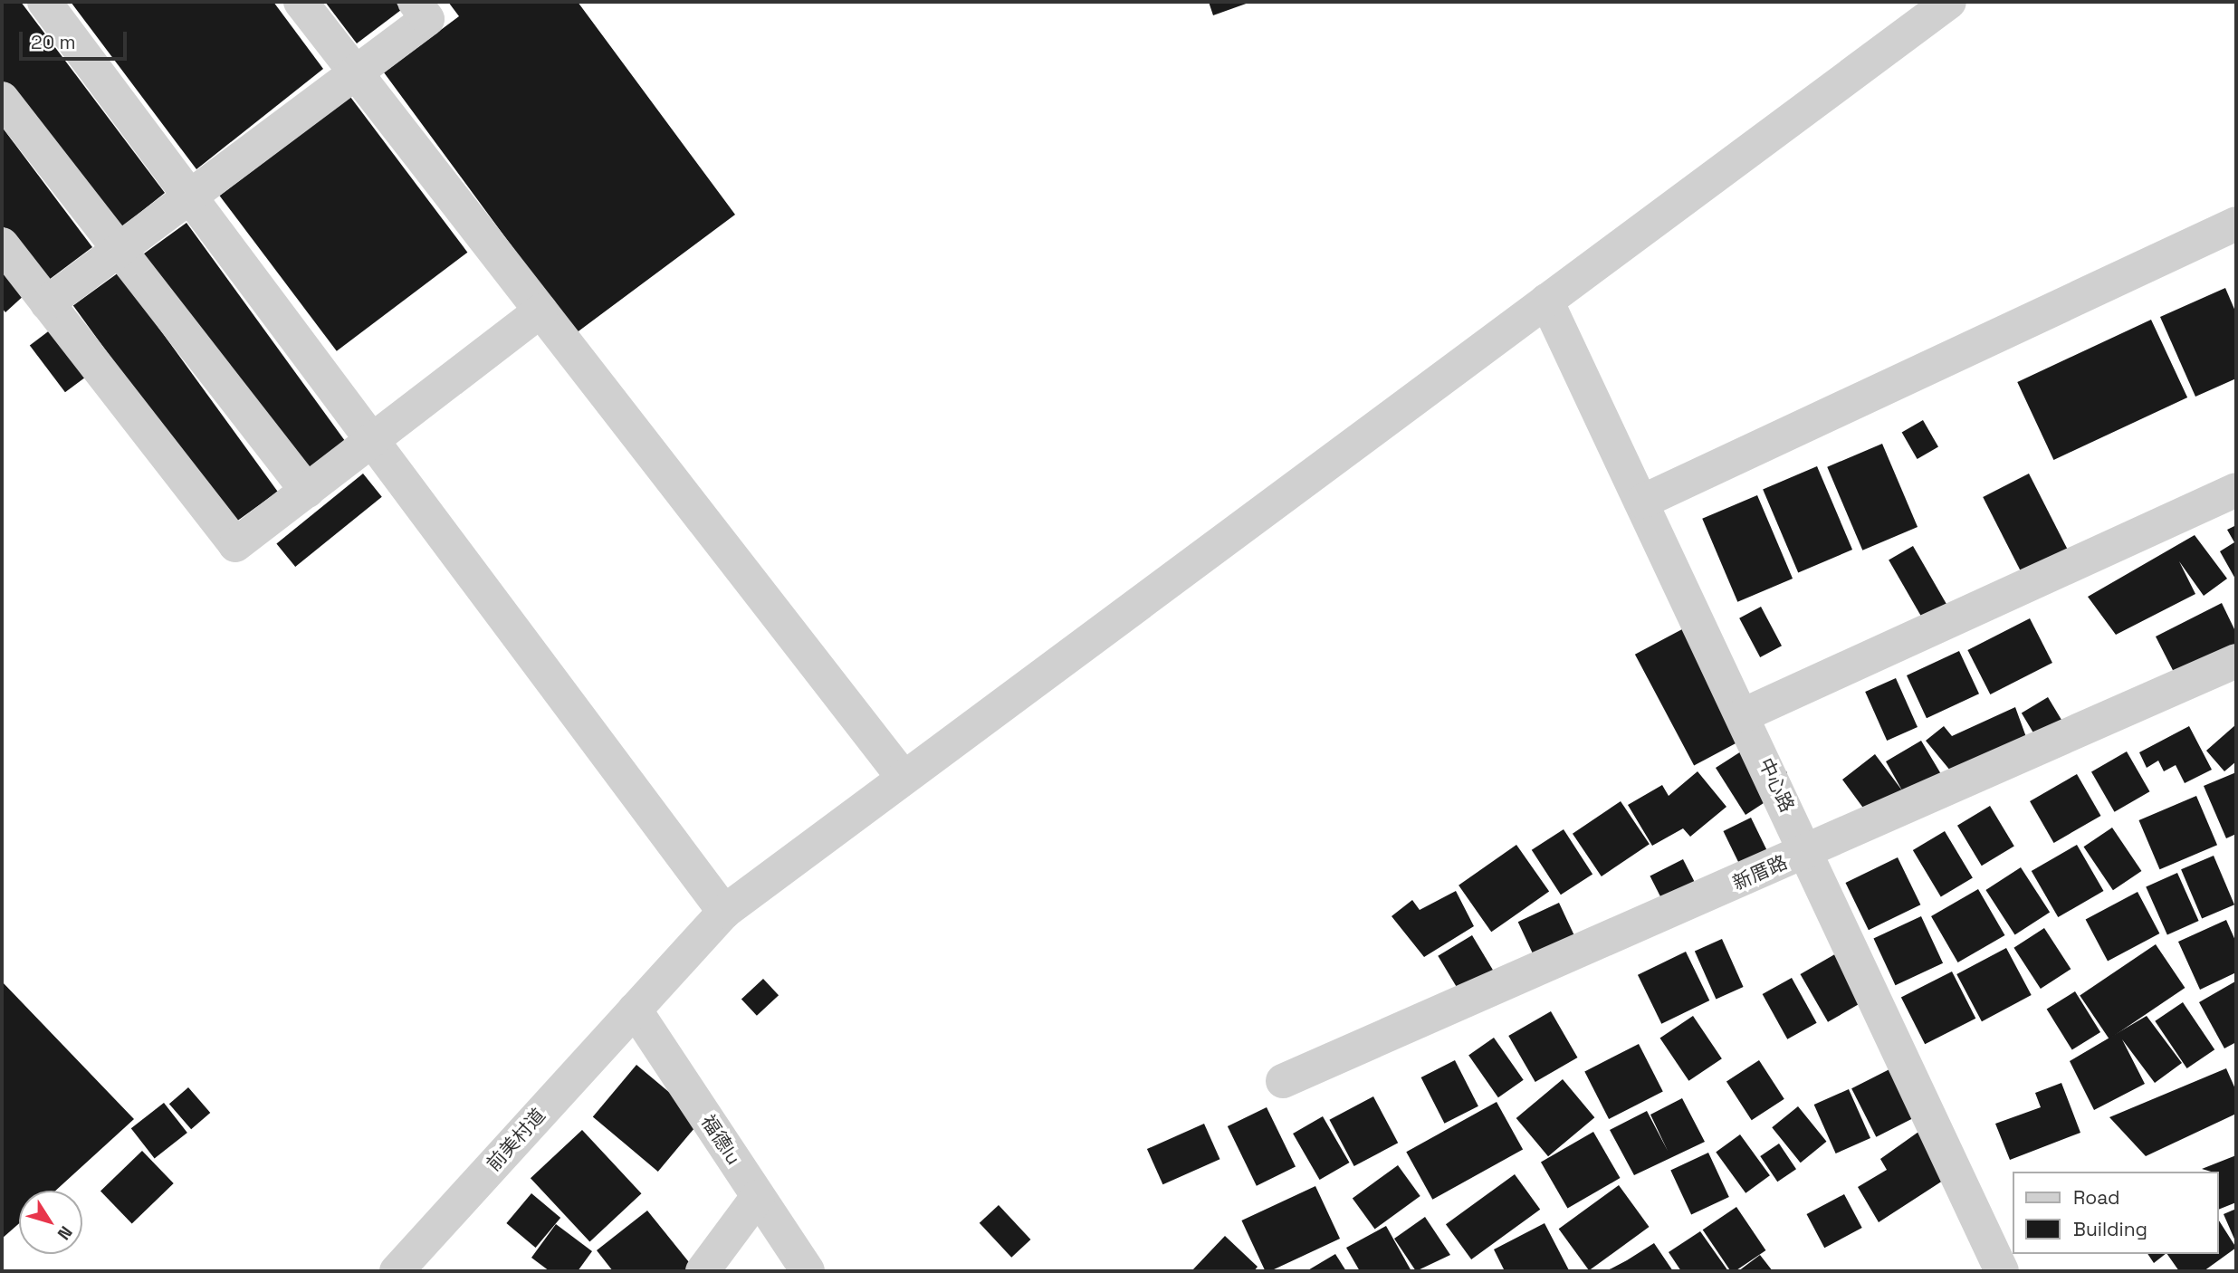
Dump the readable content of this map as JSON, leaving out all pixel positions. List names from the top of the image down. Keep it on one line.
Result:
{"streets":{"street":["中心路","新厝路","前美村道","福德lu"]},"crossings":[["中心路","新厝路"],["中心路","前美村道"],["前美村道","福德lu"]],"legend":["Road","Building"],"scale_bar":"20 m","north":"bottom right"}
